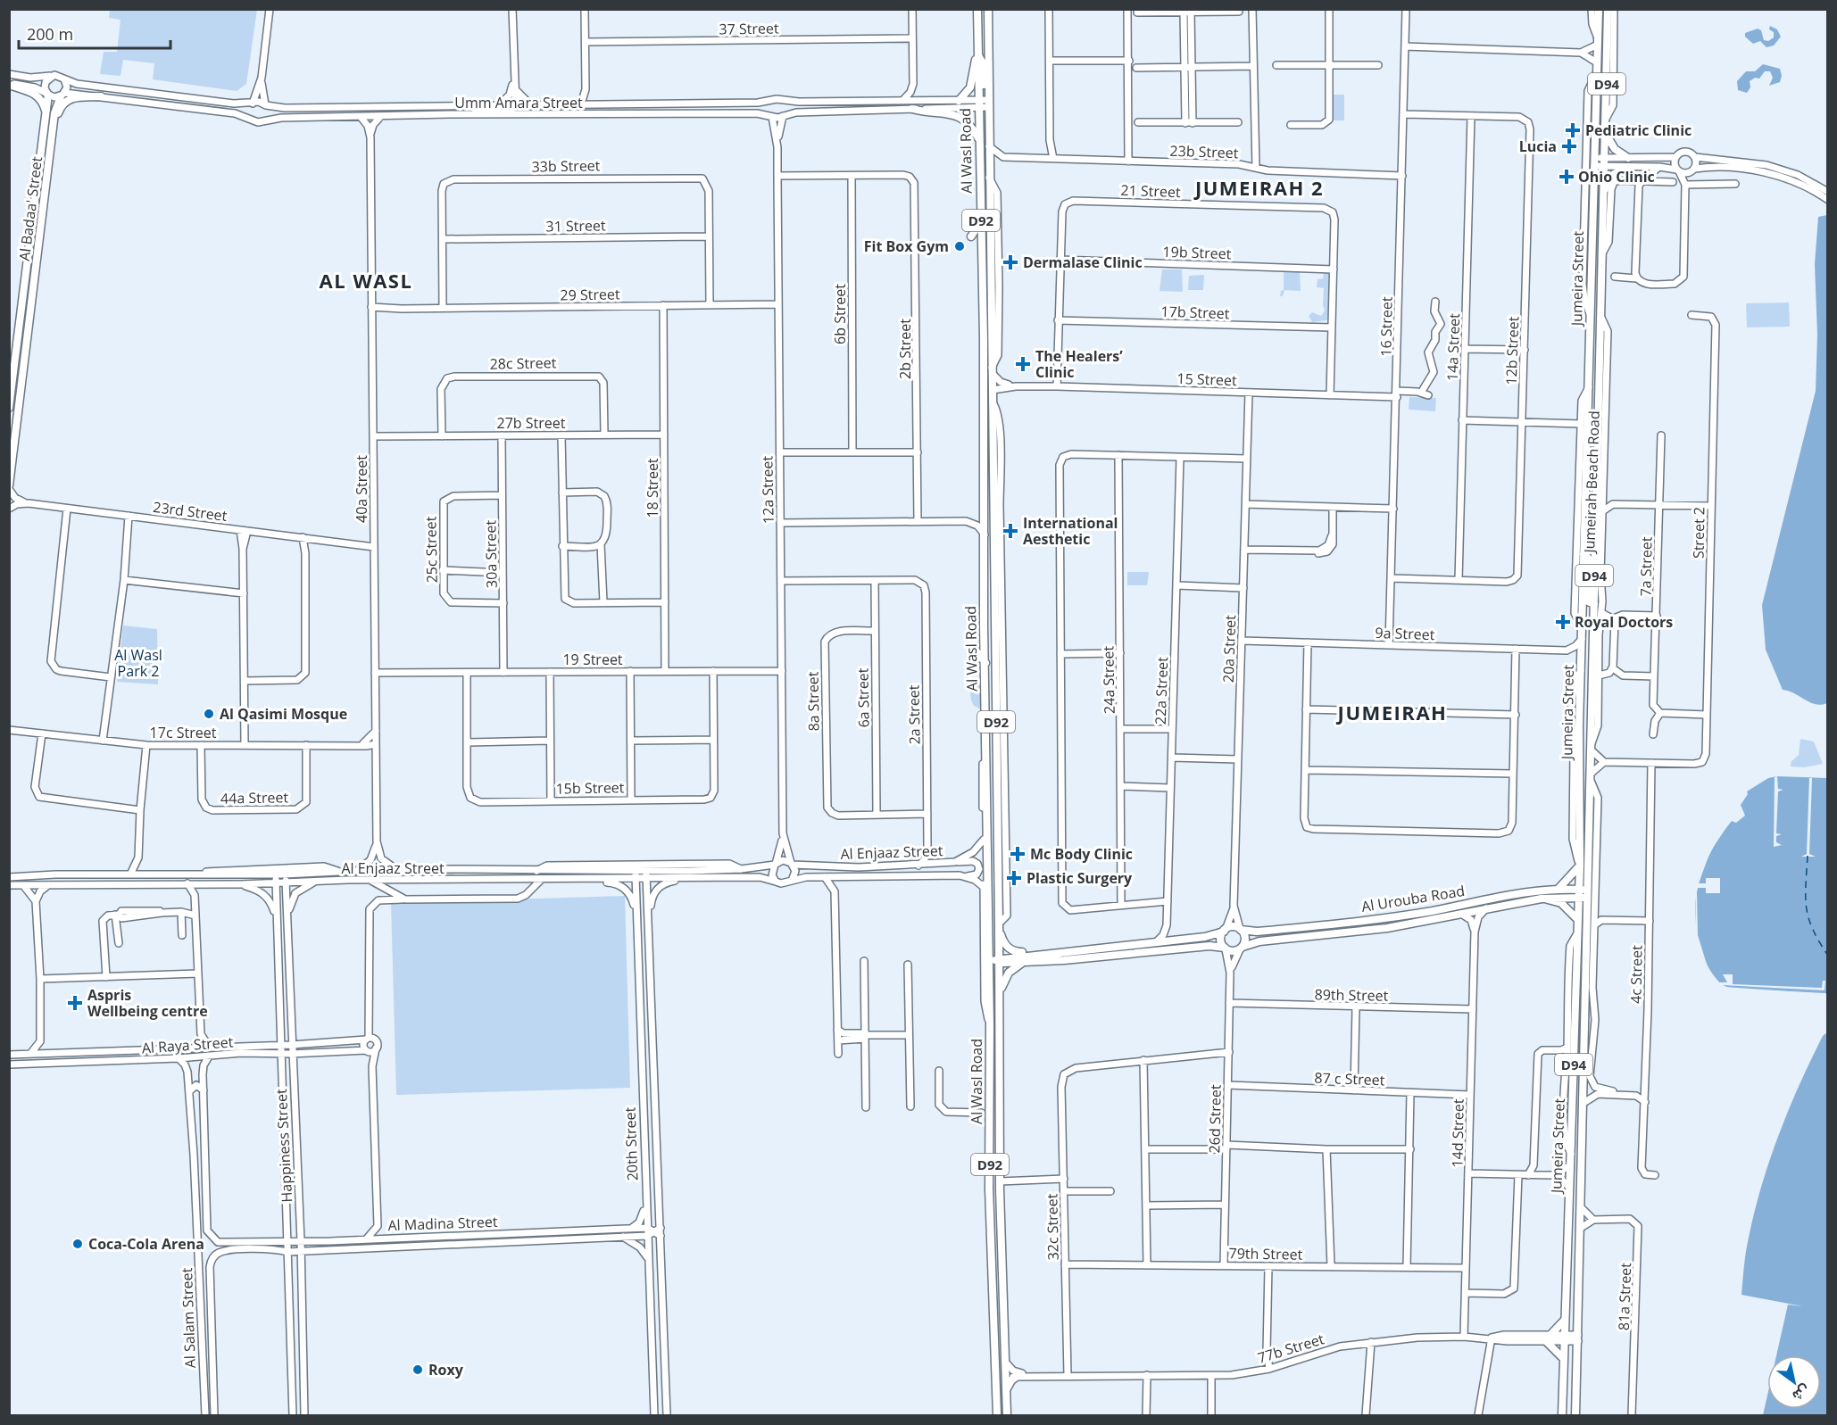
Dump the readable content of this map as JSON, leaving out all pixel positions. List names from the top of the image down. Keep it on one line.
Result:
{"streets":{"main road":["D94","Al Wasl Road","Al Badaa' Street","D92","Jumeira Street","Al Urouba Road"],"street":["37 Street","Umm Amara Street","23b Street","33b Street","21 Street","31 Street","19b Street","29 Street","17b Street","6b Street","16 Street","14a Street","2b Street","12b Street","28c Street","15 Street","27b Street","Jumeirah Beach Road","18 Street","40a Street","12a Street","23rd Street","Street 2","25c Street","30a Street","7a Street","9a Street","20a Street","19 Street","24a Street","22a Street","6a Street","8a Street","2a Street","17c Street","15b Street","44a Street","Al Enjaaz Street","4c Street","89th Street","Al Raya Street","87 c Street","26d Street","14d Street","20th Street","Happiness Street","Al Madina Street","32c Street","79th Street","81a Street","Al Salam Street","77b Street"]},"crossings":[["Umm Amara Street","40a Street"],["Umm Amara Street","12a Street"],["Al Wasl Road","15 Street"],["Al Wasl Road","77b Street"],["23b Street","16 Street"],["33b Street","31 Street"],["21 Street","19b Street"],["Al Badaa' Street","23rd Street"],["Jumeira Street","Jumeirah Beach Road"],["Jumeira Street","Al Urouba Road"],["Jumeira Street","77b Street"],["29 Street","18 Street"],["29 Street","40a Street"],["29 Street","12a Street"],["6b Street","2b Street"],["16 Street","15 Street"],["16 Street","9a Street"],["14a Street","12b Street"],["28c Street","27b Street"],["15 Street","20a Street"],["27b Street","18 Street"],["27b Street","40a Street"],["27b Street","30a Street"],["18 Street","19 Street"],["40a Street","23rd Street"],["40a Street","19 Street"],["40a Street","17c Street"],["40a Street","Al Enjaaz Street"],["12a Street","19 Street"],["12a Street","Al Enjaaz Street"],["Street 2","4c Street"],["25c Street","30a Street"],["30a Street","19 Street"],["9a Street","20a Street"],["20a Street","Al Urouba Road"],["20a Street","26d Street"],["6a Street","8a Street"],["6a Street","2a Street"],["2a Street","Al Enjaaz Street"],["17c Street","44a Street"],["Al Enjaaz Street","20th Street"],["Al Enjaaz Street","Happiness Street"],["Al Urouba Road","26d Street"],["Al Urouba Road","14d Street"],["89th Street","26d Street"],["89th Street","14d Street"],["Al Raya Street","Happiness Street"],["Al Raya Street","Al Salam Street"],["87 c Street","26d Street"],["87 c Street","14d Street"],["26d Street","79th Street"],["14d Street","79th Street"],["14d Street","77b Street"],["20th Street","Al Madina Street"],["Happiness Street","Al Madina Street"],["Al Madina Street","Al Salam Street"],["32c Street","79th Street"],["32c Street","77b Street"]],"districts":["JUMEIRAH 2","AL WASL","JUMEIRAH"],"parks":["Al Wasl Park 2"],"places":{"health":["Pediatric Clinic","Lucia","Ohio Clinic","Dermalase Clinic","The Healers’ Clinic","International Aesthetic","Royal Doctors","Mc Body Clinic","Plastic Surgery","Aspris Wellbeing centre"],"other":["Fit Box Gym","Al Qasimi Mosque","Coca-Cola Arena","Roxy"]},"scale_bar":"200 m","north":"bottom right"}
